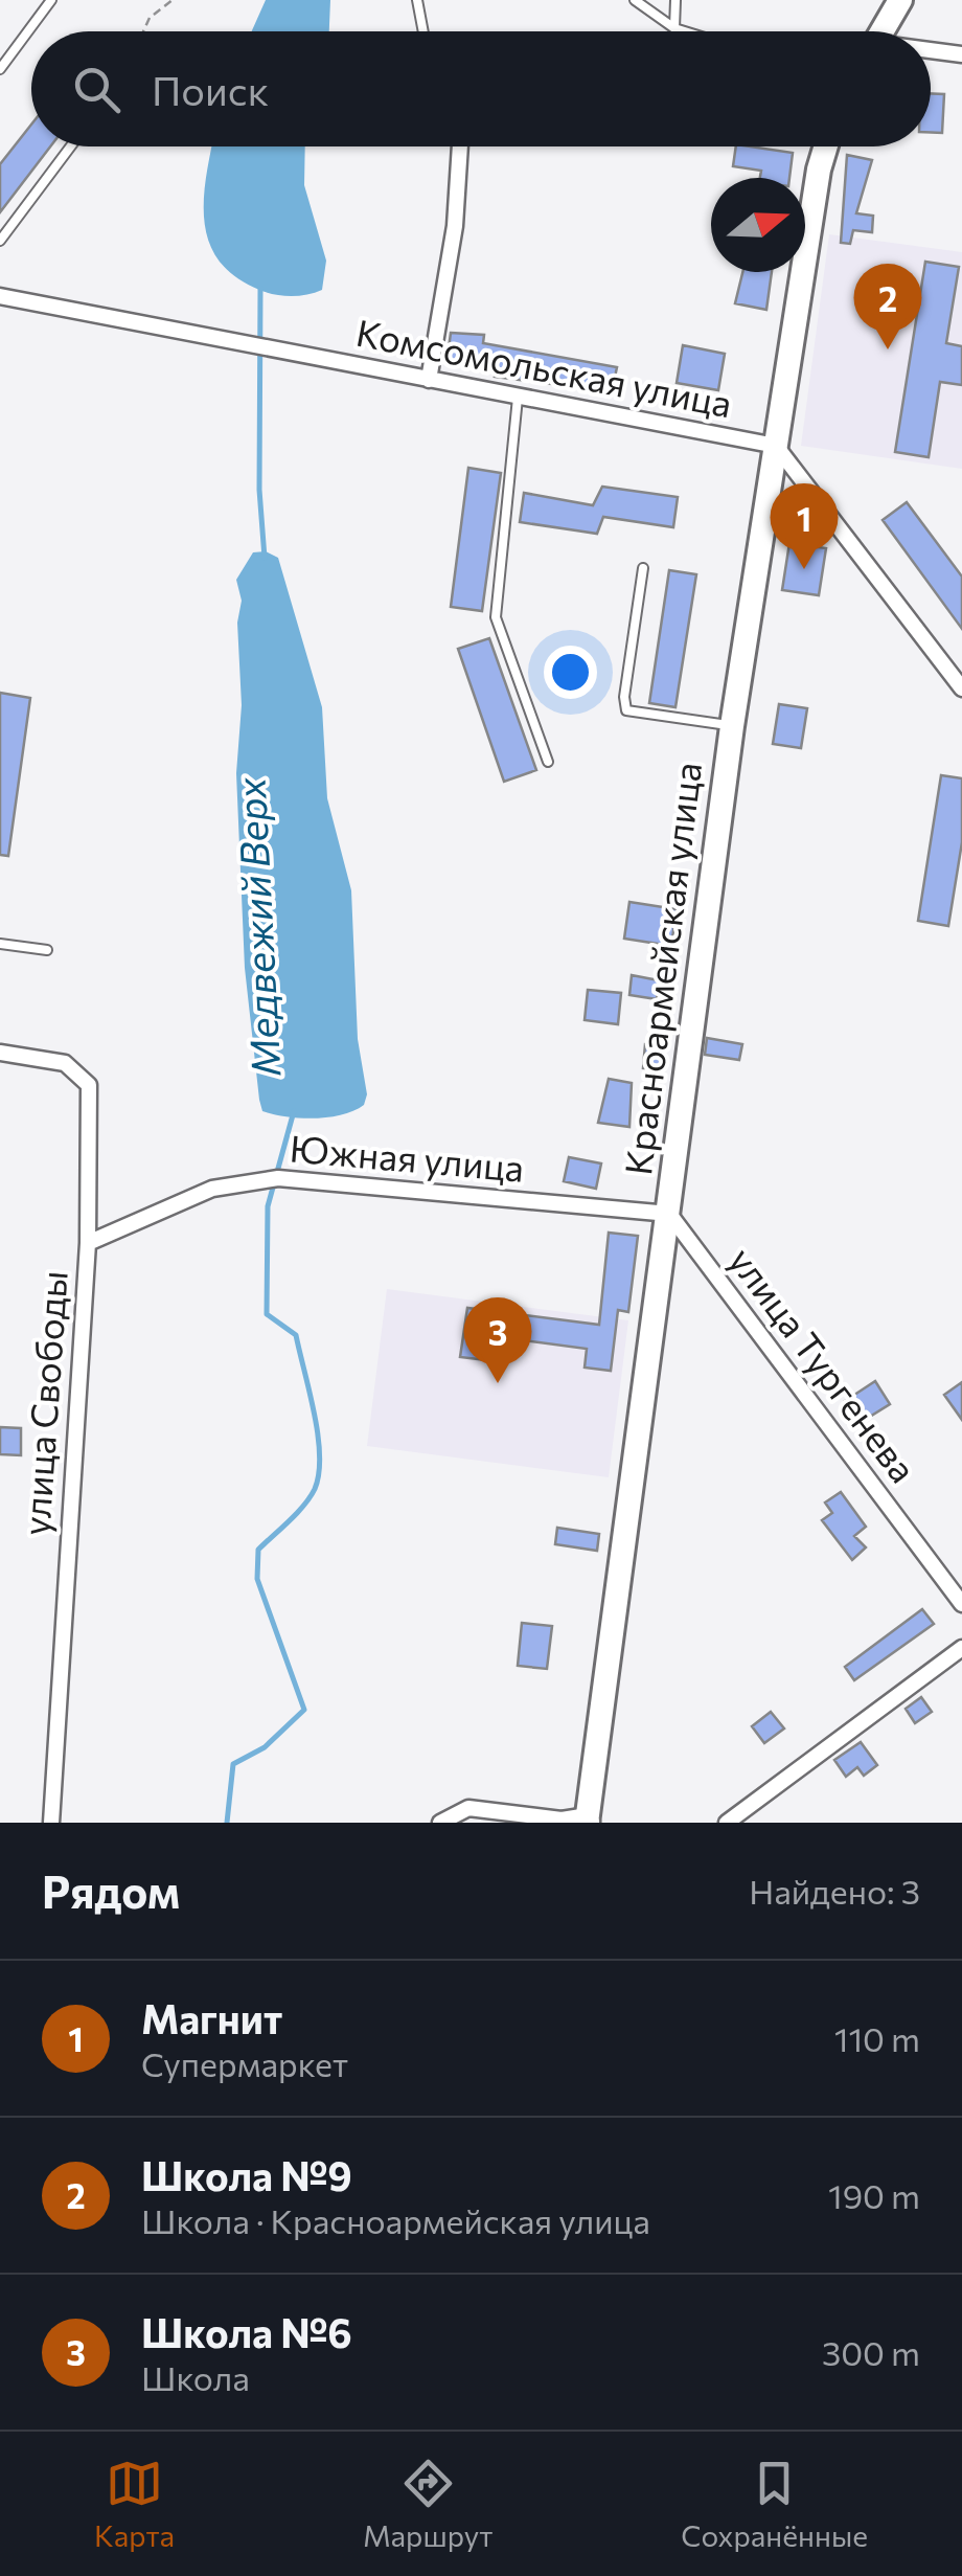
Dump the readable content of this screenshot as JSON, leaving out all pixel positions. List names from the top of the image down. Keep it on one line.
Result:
{"streets":{"main road":["Красноармейская улица"],"street":["Комсомольская улица","Южная улица","улица Тургенева","улица Свободы"]},"crossings":[["Комсомольская улица","Красноармейская улица"],["Красноармейская улица","Южная улица"],["Красноармейская улица","улица Тургенева"],["Южная улица","улица Тургенева"],["Южная улица","улица Свободы"]],"water":["Медвежий Верх"],"north":"right","page":{"search":"Поиск","pins":["2","1","3"],"heading":["Рядом","Найдено: 3"],"list":[{"mark":"1","name":"Магнит","note":"Супермаркет","value":"110 m"},{"mark":"2","name":"Школа №9","note":"Школа · Красноармейская улица","value":"190 m"},{"mark":"3","name":"Школа №6","note":"Школа","value":"300 m"}],"nav":["Карта","Маршрут","Сохранённые"]}}
